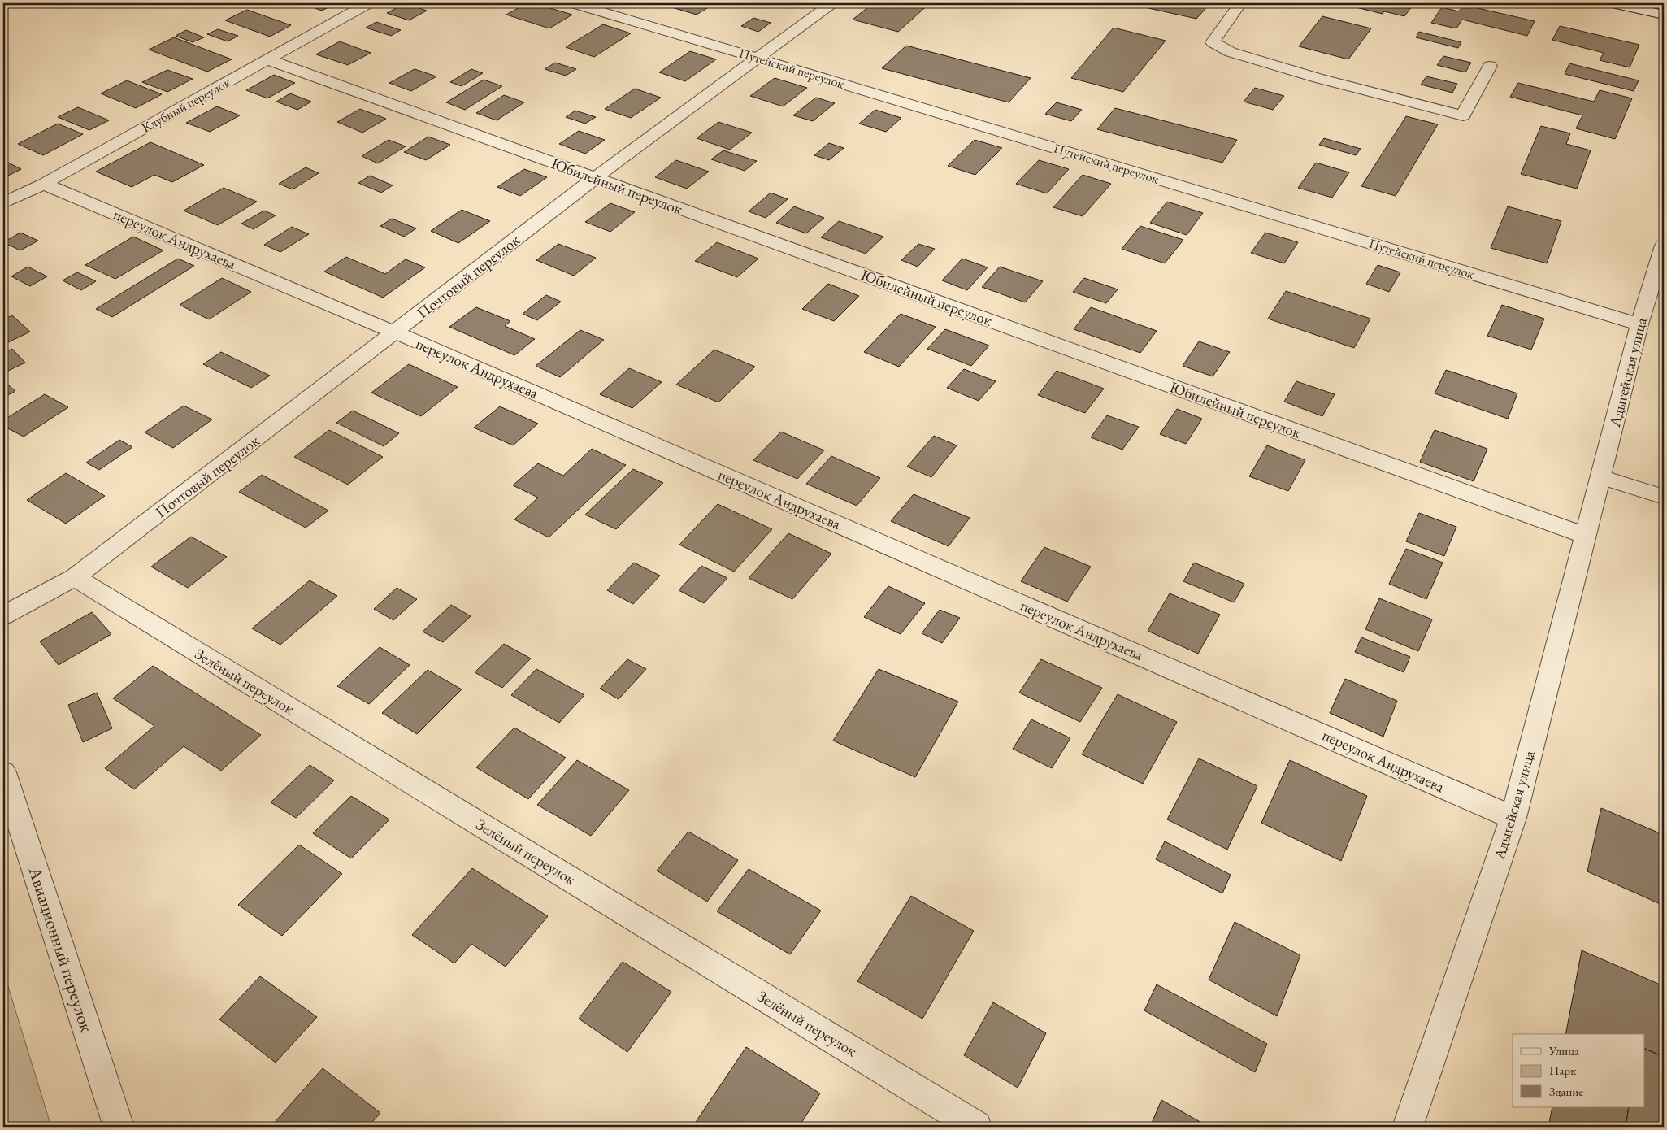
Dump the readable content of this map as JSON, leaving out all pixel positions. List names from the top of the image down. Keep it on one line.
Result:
{"streets":{"street":["Путейский переулок","Клубный переулок","Юбилейный переулок","переулок Андрухаева","Почтовый переулок","Адыгейская улица","Зелёный переулок","Авиационный переулок"]},"crossings":[["Путейский переулок","Почтовый переулок"],["Путейский переулок","Адыгейская улица"],["Клубный переулок","Юбилейный переулок"],["Клубный переулок","переулок Андрухаева"],["Юбилейный переулок","Почтовый переулок"],["Юбилейный переулок","Адыгейская улица"],["переулок Андрухаева","Почтовый переулок"],["переулок Андрухаева","Адыгейская улица"],["Почтовый переулок","Зелёный переулок"]],"legend":["Улица","Парк","Здание"]}
